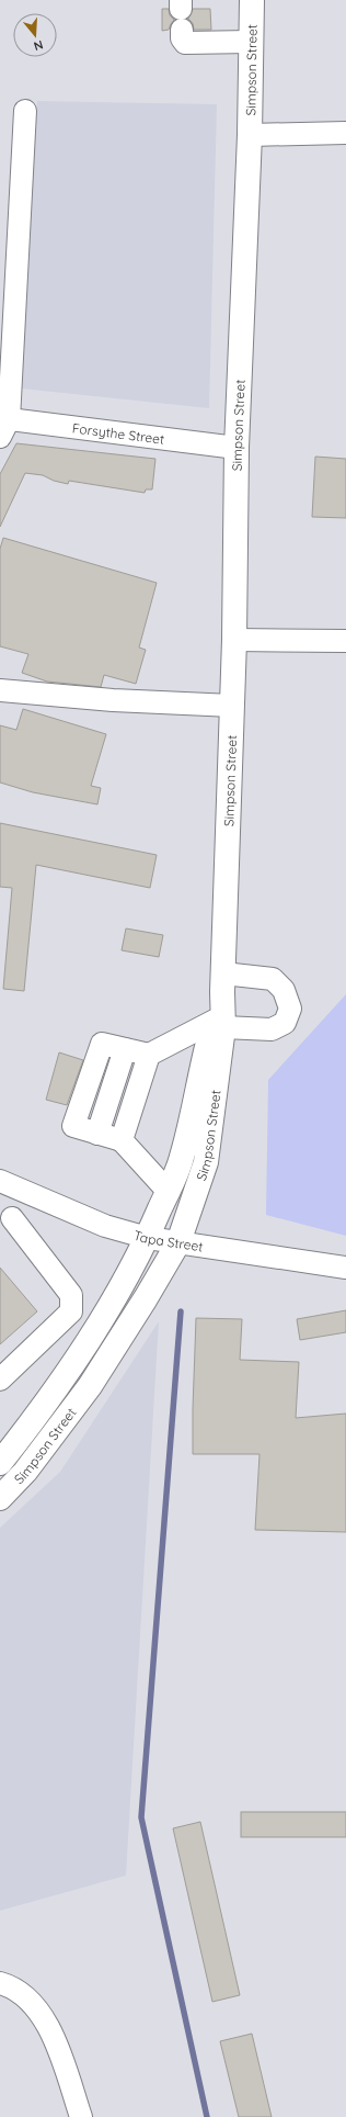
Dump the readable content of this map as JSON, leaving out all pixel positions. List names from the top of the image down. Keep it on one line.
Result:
{"streets":{"main road":["Simpson Street"],"street":["Forsythe Street","Tapa Street"]},"crossings":[["Simpson Street","Forsythe Street"],["Simpson Street","Tapa Street"]],"north":"bottom"}
